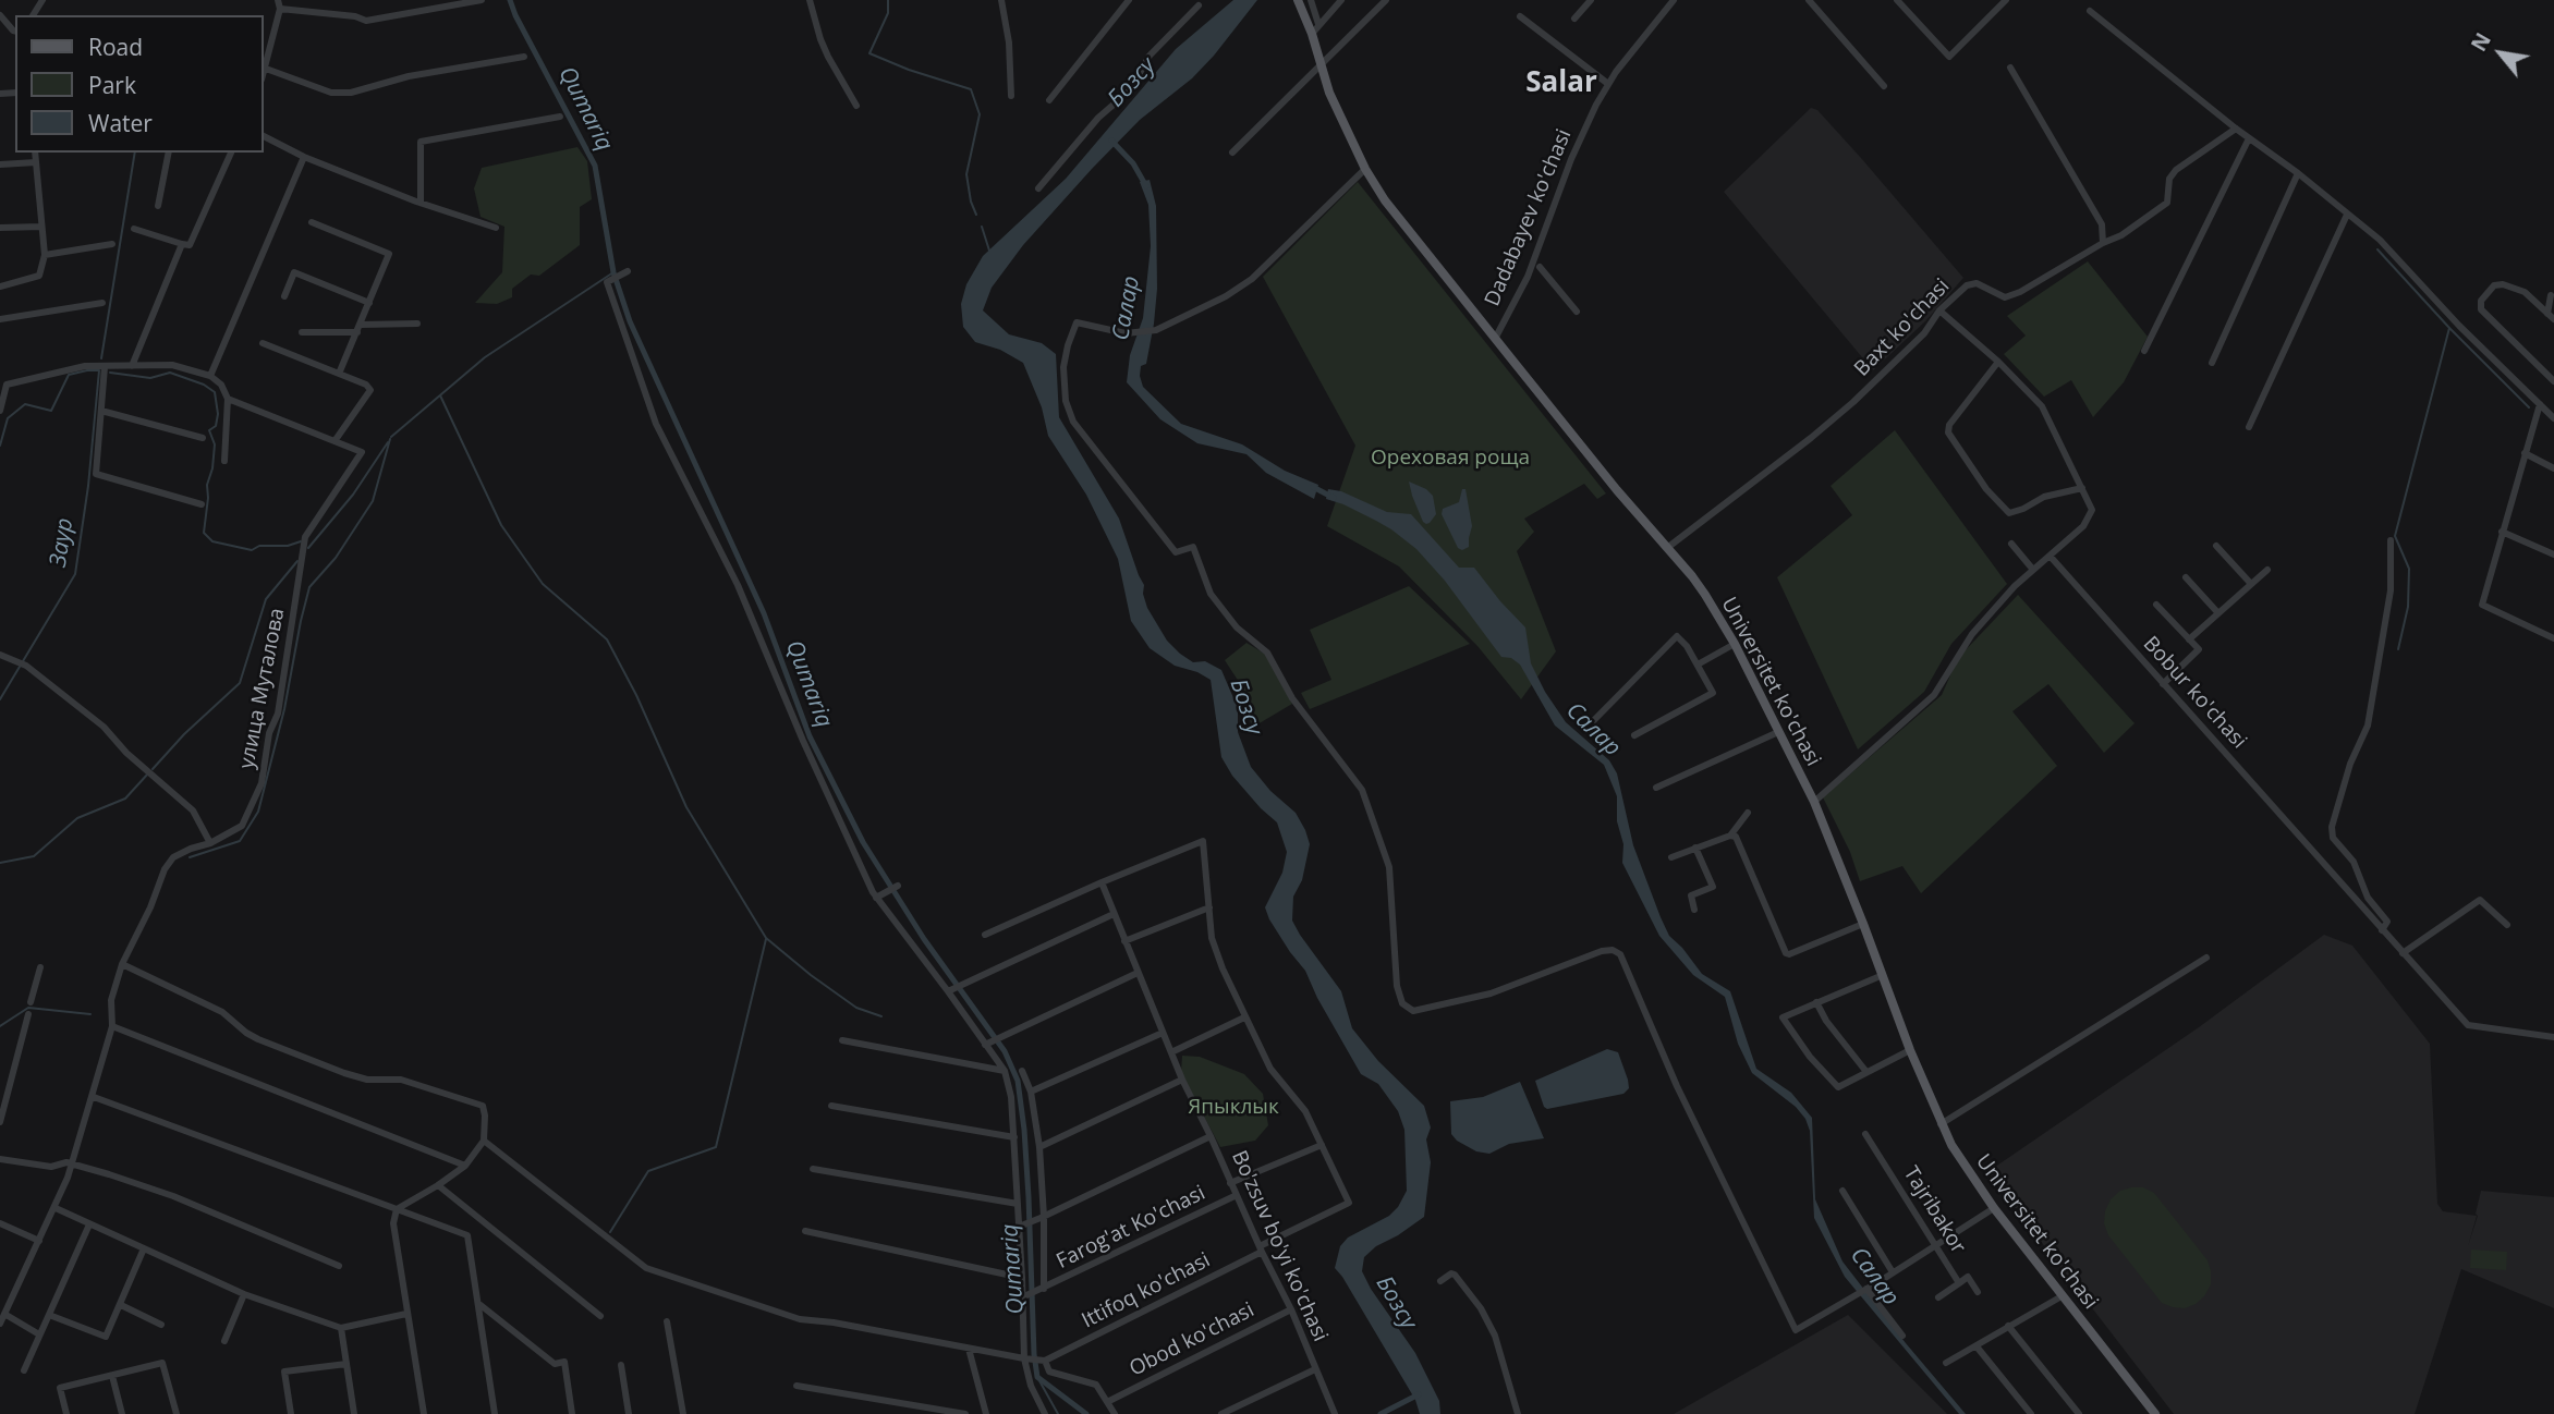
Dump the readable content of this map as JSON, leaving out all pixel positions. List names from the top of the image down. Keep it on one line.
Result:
{"streets":{"main road":["Universitet ko'chasi"],"street":["Dadabayev ko'chasi","Baxt ko'chasi","улица Муталова","Bobur ko'chasi","Tajribakor","Farog'at Ko'chasi","Bo'zsuv bo'yi ko'chasi","Ittifoq ko'chasi","Obod ko'chasi"]},"crossings":[["Dadabayev ko'chasi","Universitet ko'chasi"],["Baxt ko'chasi","Universitet ko'chasi"],["Farog'at Ko'chasi","Bo'zsuv bo'yi ko'chasi"],["Bo'zsuv bo'yi ko'chasi","Ittifoq ko'chasi"],["Bo'zsuv bo'yi ko'chasi","Obod ko'chasi"]],"districts":["Salar"],"water":["Бозсу","Qumariq","Салар","Заур"],"parks":["Ореховая роща","Япыклык"],"legend":["Road","Park","Water"],"north":"top left"}
